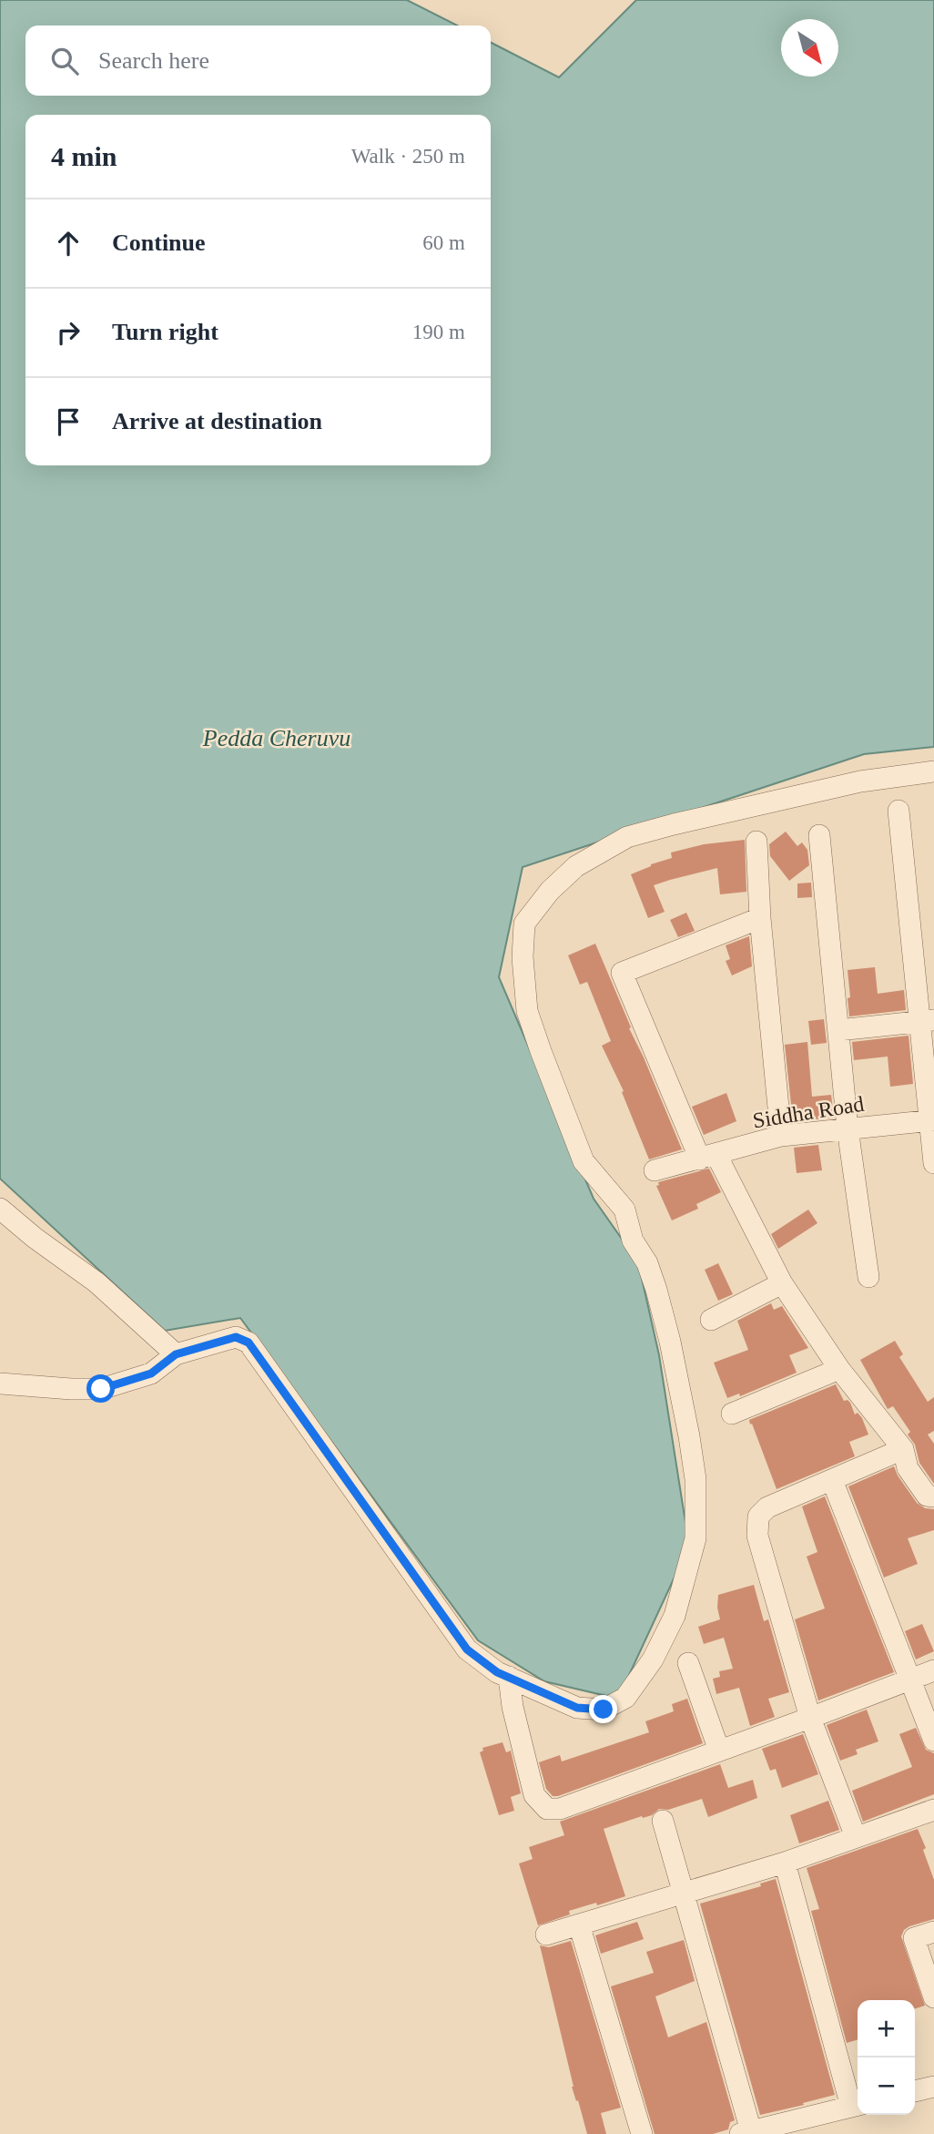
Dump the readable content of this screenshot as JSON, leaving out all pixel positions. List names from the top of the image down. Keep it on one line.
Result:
{"streets":{"street":["Siddha Road"]},"water":["Pedda Cheruvu"],"north":"bottom right","page":{"search":"Search here","heading":["4 min","Walk · 250 m"],"list":[["Continue","60 m"],["Turn right","190 m"],"Arrive at destination"],"map_buttons":["+","−"]}}
